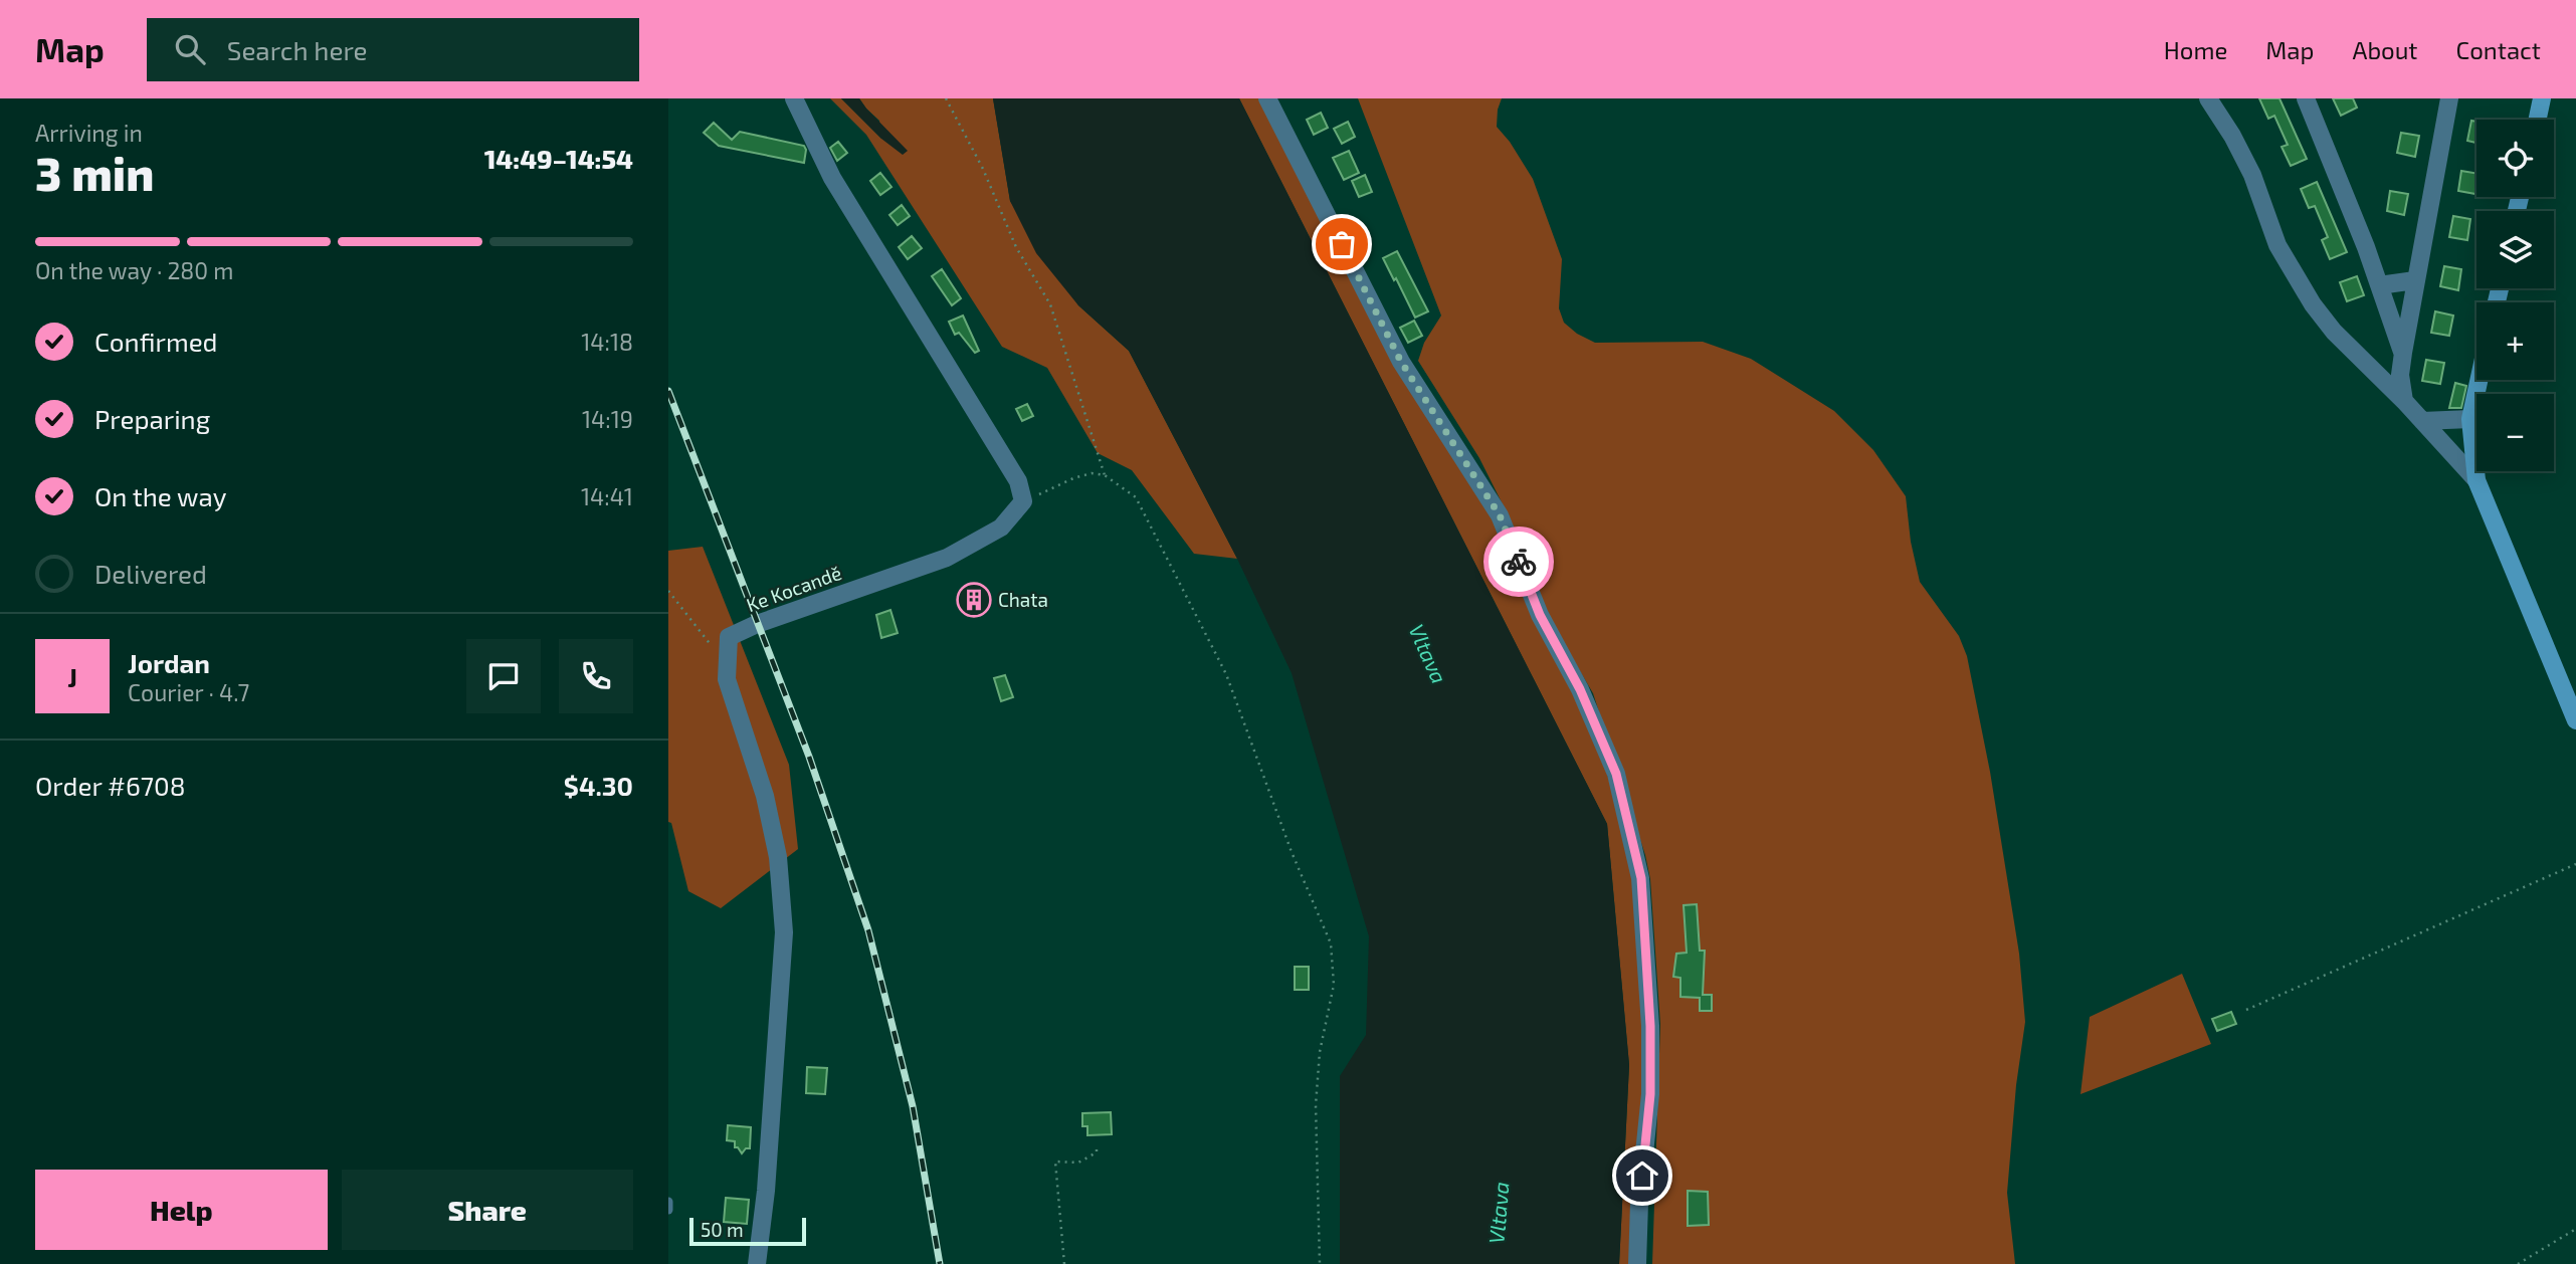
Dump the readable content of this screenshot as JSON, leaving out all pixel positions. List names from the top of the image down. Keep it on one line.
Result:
{"streets":{"street":["Ke Kocandě"]},"water":["Vltava"],"places":{"building":["Chata"]},"scale_bar":"50 m","page":{"header":"Map","search":"Search here","nav":["Home","Map","About","Contact"],"heading":["3 min","Arriving in","14:49–14:54"],"panel":["Jordan","Courier · 4.7","Order #6708","$4.30"],"map_buttons":["+","−"],"bar":"On the way · 280 m","list":[["Confirmed","14:18"],["Preparing","14:19"],["On the way","14:41"],"Delivered"],"round":"J","buttons":["Help","Share"],"scale":"50 m"}}
